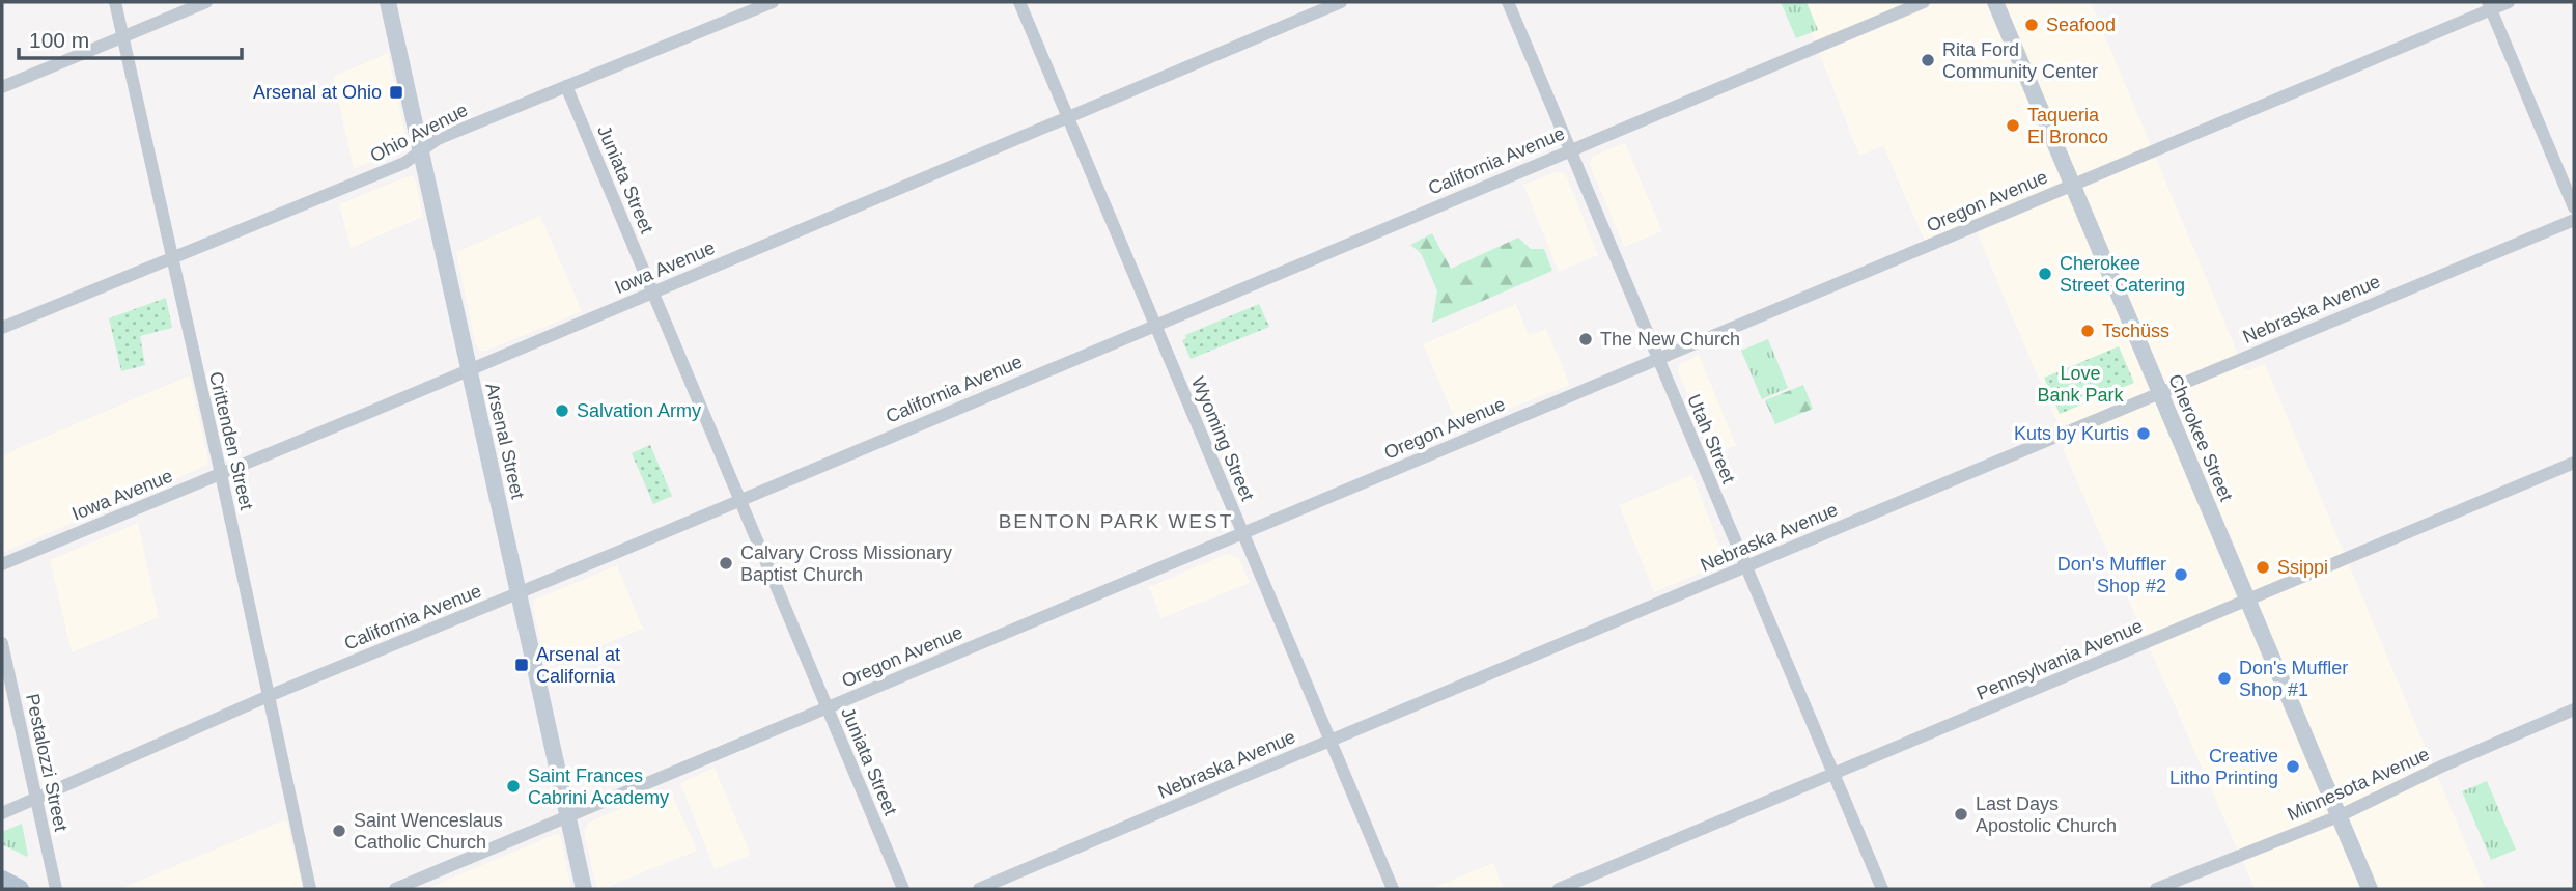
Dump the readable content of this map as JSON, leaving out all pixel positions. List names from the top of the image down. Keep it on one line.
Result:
{"streets":{"street":["Ohio Avenue","California Avenue","Juniata Street","Oregon Avenue","Iowa Avenue","Nebraska Avenue","Cherokee Street","Wyoming Street","Utah Street","Crittenden Street","Arsenal Street","Pennsylvania Avenue","Pestalozzi Street","Minnesota Avenue"]},"crossings":[["Ohio Avenue","Juniata Street"],["Ohio Avenue","Crittenden Street"],["Ohio Avenue","Arsenal Street"],["California Avenue","Juniata Street"],["California Avenue","Wyoming Street"],["California Avenue","Utah Street"],["California Avenue","Crittenden Street"],["California Avenue","Arsenal Street"],["California Avenue","Pestalozzi Street"],["Juniata Street","Oregon Avenue"],["Juniata Street","Iowa Avenue"],["Oregon Avenue","Cherokee Street"],["Oregon Avenue","Wyoming Street"],["Oregon Avenue","Utah Street"],["Oregon Avenue","Arsenal Street"],["Iowa Avenue","Wyoming Street"],["Iowa Avenue","Crittenden Street"],["Iowa Avenue","Arsenal Street"],["Nebraska Avenue","Cherokee Street"],["Nebraska Avenue","Wyoming Street"],["Nebraska Avenue","Utah Street"],["Cherokee Street","Pennsylvania Avenue"],["Cherokee Street","Minnesota Avenue"],["Utah Street","Pennsylvania Avenue"]],"districts":["BENTON PARK WEST"],"parks":["Love Bank Park"],"places":{"other":["Seafood","Rita Ford Community Center","Taqueria El Bronco","Cherokee Street Catering","Tschüss","The New Church","Salvation Army","Kuts by Kurtis","Calvary Cross Missionary Baptist Church","Ssippi","Don's Muffler Shop #2","Don's Muffler Shop #1","Creative Litho Printing","Saint Frances Cabrini Academy","Last Days Apostolic Church","Saint Wenceslaus Catholic Church"],"transit":["Arsenal at Ohio","Arsenal at California"]},"scale_bar":"100 m"}
